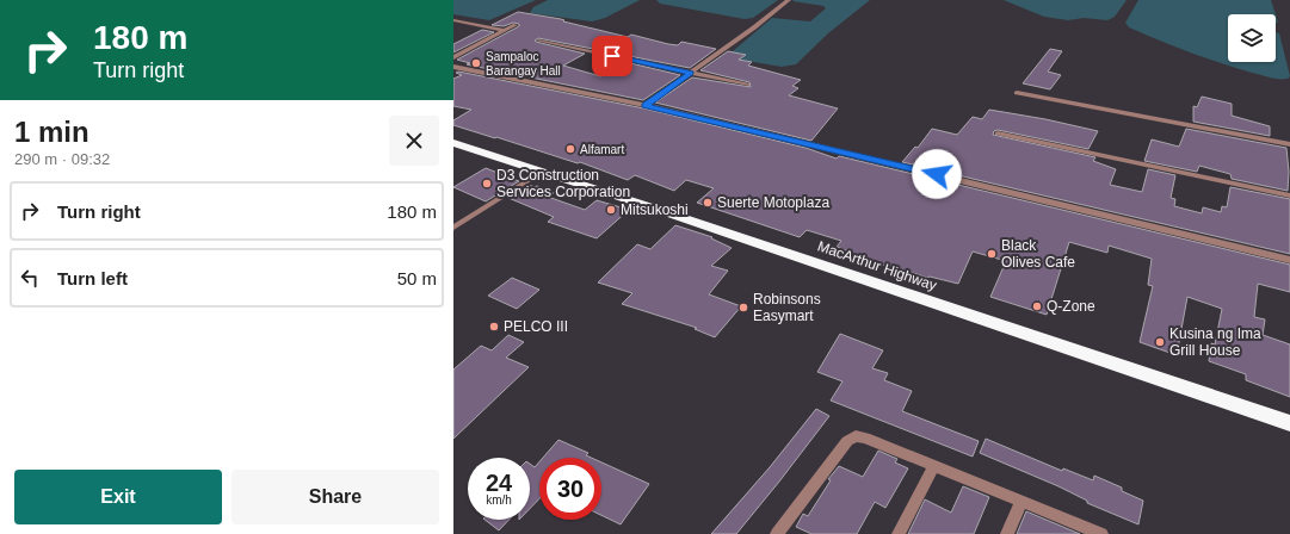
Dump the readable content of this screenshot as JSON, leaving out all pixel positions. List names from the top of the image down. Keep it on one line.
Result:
{"streets":{"highway":["MacArthur Highway"]},"places":["Sampaloc Barangay Hall","Alfamart","D3 Construction Services Corporation","Suerte Motoplaza","Mitsukoshi","Black Olives Cafe","Q-Zone","Robinsons Easymart","PELCO III","Kusina ng Ima Grill House"],"page":{"turn":["180 m","Turn right"],"heading":["1 min","290 m · 09:32"],"list":[{"name":"Turn right","value":"180 m"},{"name":"Turn left","value":"50 m"}],"speed":"24 km/h","limit":"30","buttons":["Exit","Share"]}}
